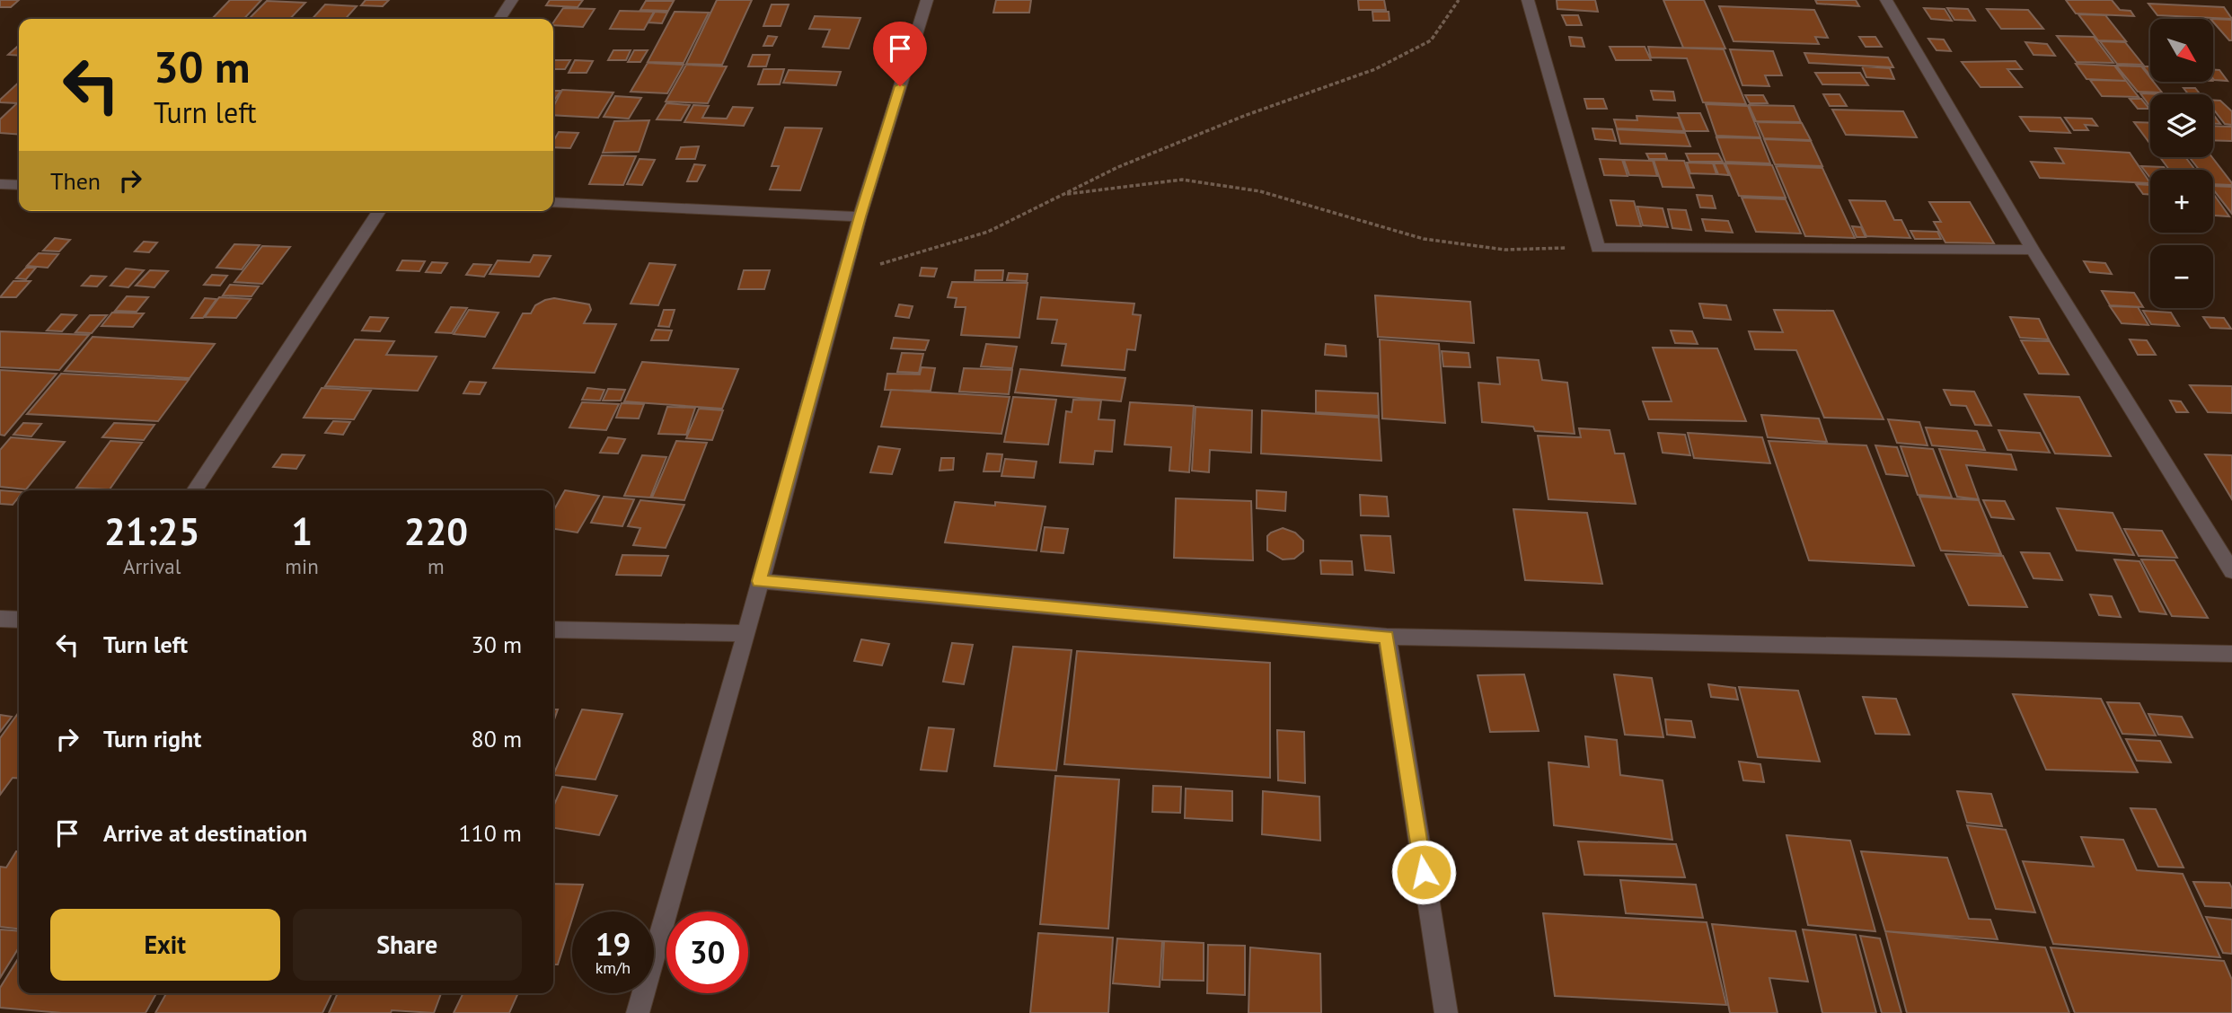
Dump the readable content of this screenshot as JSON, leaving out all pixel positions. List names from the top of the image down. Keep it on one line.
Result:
{"north":"bottom right","page":{"map_buttons":["+","−"],"turn":["30 m","Turn left"],"then":"Then","eta":["21:25","Arrival","1","min","220","m"],"list":[{"name":"Turn left","value":"30 m"},{"name":"Turn right","value":"80 m"},{"name":"Arrive at destination","value":"110 m"}],"buttons":["Exit","Share"],"speed":"19 km/h","limit":"30"}}
